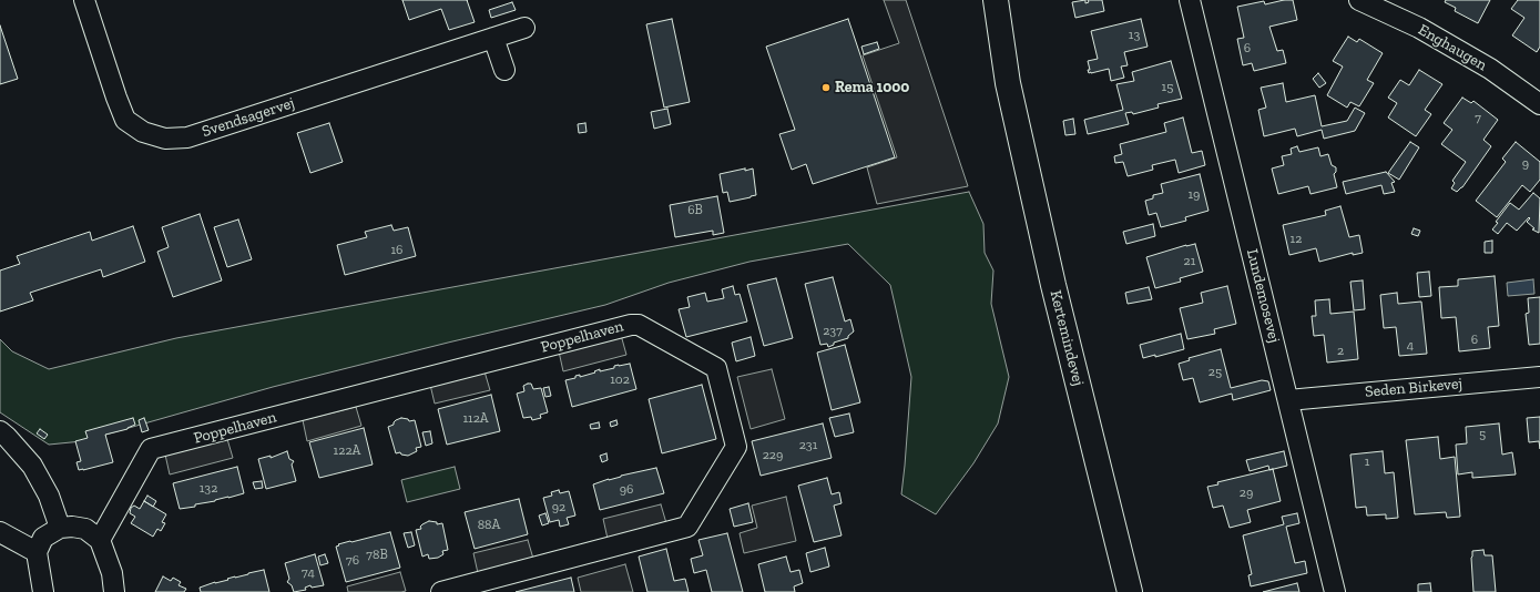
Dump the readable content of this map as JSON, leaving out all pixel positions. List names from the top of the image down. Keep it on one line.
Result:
{"streets":{"main road":["Kertemindevej"],"street":["Enghaugen","Svendsagervej","Lundemosevej","Poppelhaven","Seden Birkevej"]},"crossings":[["Lundemosevej","Seden Birkevej"]],"places":["Rema 1000"],"house_numbers":["13","6","15","7","9","19","6B","12","16","21","237","6","4","2","25","102","112A","5","231","122A","229","1","132","96","29","92","88A","78B","76","74"]}
